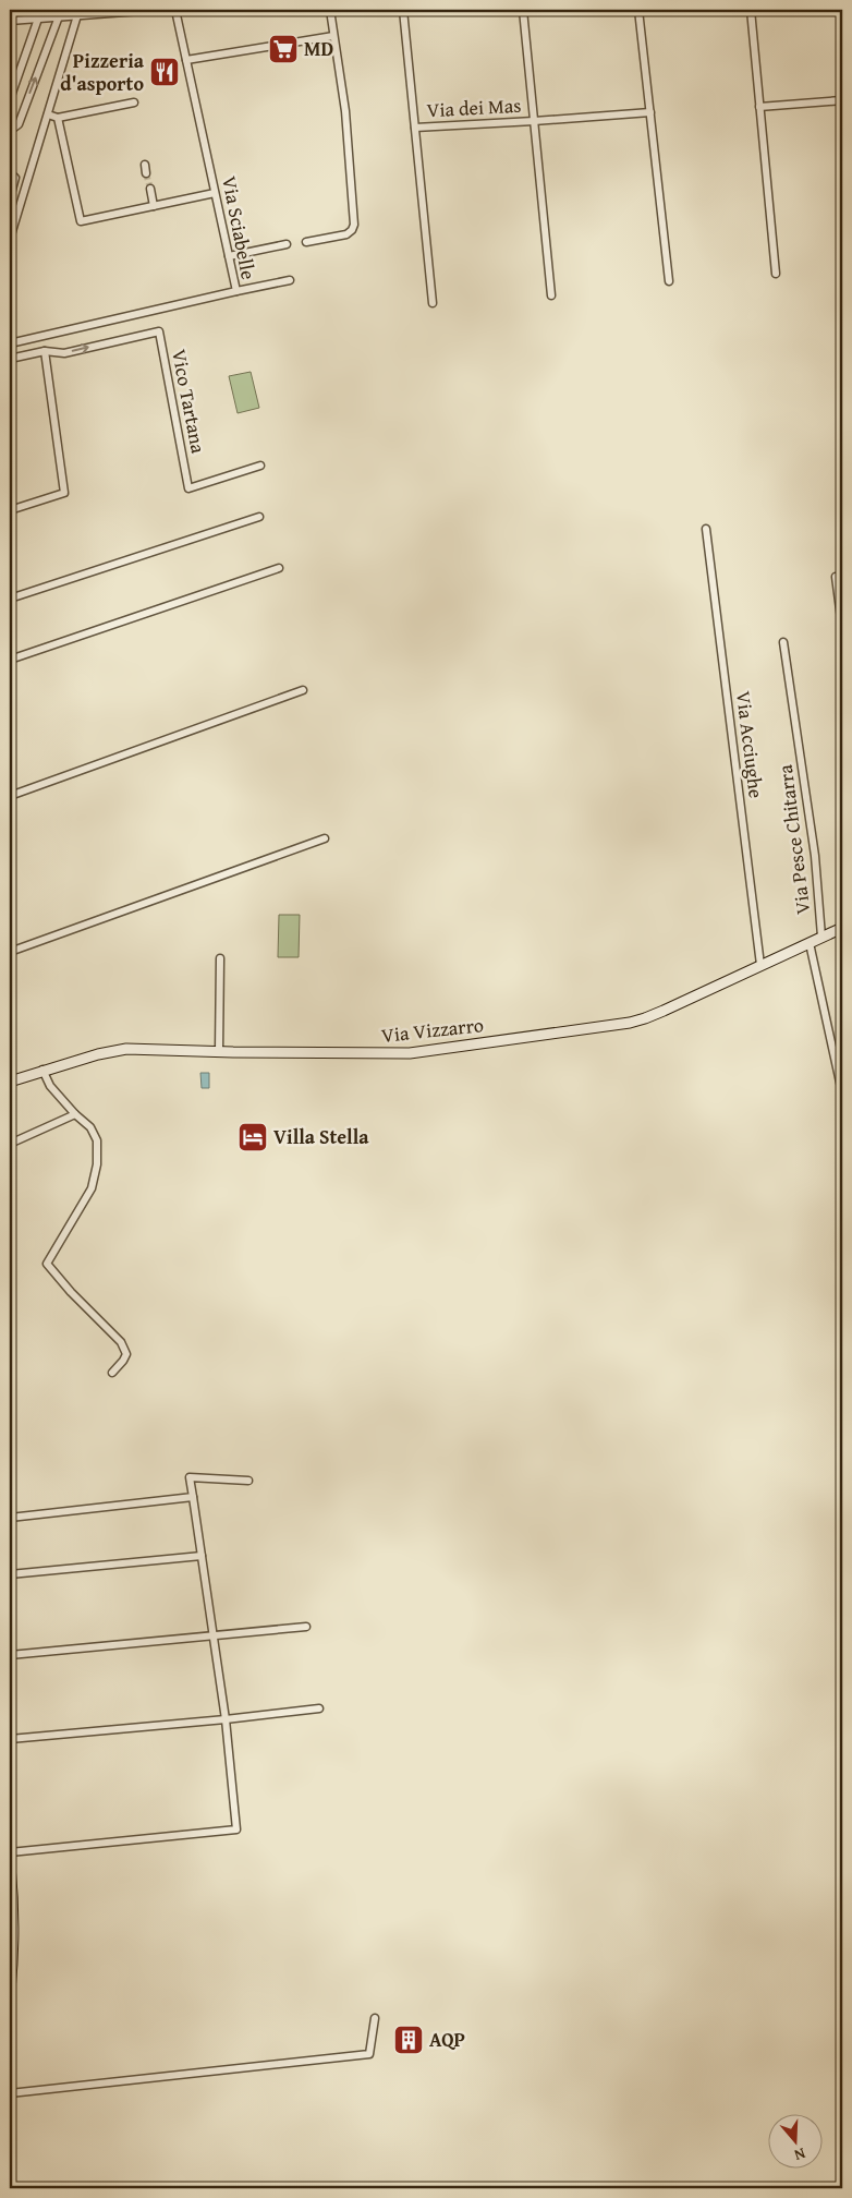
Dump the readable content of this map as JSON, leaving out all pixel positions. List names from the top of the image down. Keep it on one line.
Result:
{"streets":{"street":["Via dei Mas","Via Sciabelle","Vico Tartana","Via Acciughe","Via Pesce Chitarra","Via Vizzarro"]},"crossings":[["Via Acciughe","Via Vizzarro"],["Via Pesce Chitarra","Via Vizzarro"]],"places":{"supermarket":["MD"],"restaurant":["Pizzeria d'asporto"],"hotel":["Villa Stella"],"building":["AQP"]},"north":"bottom"}
